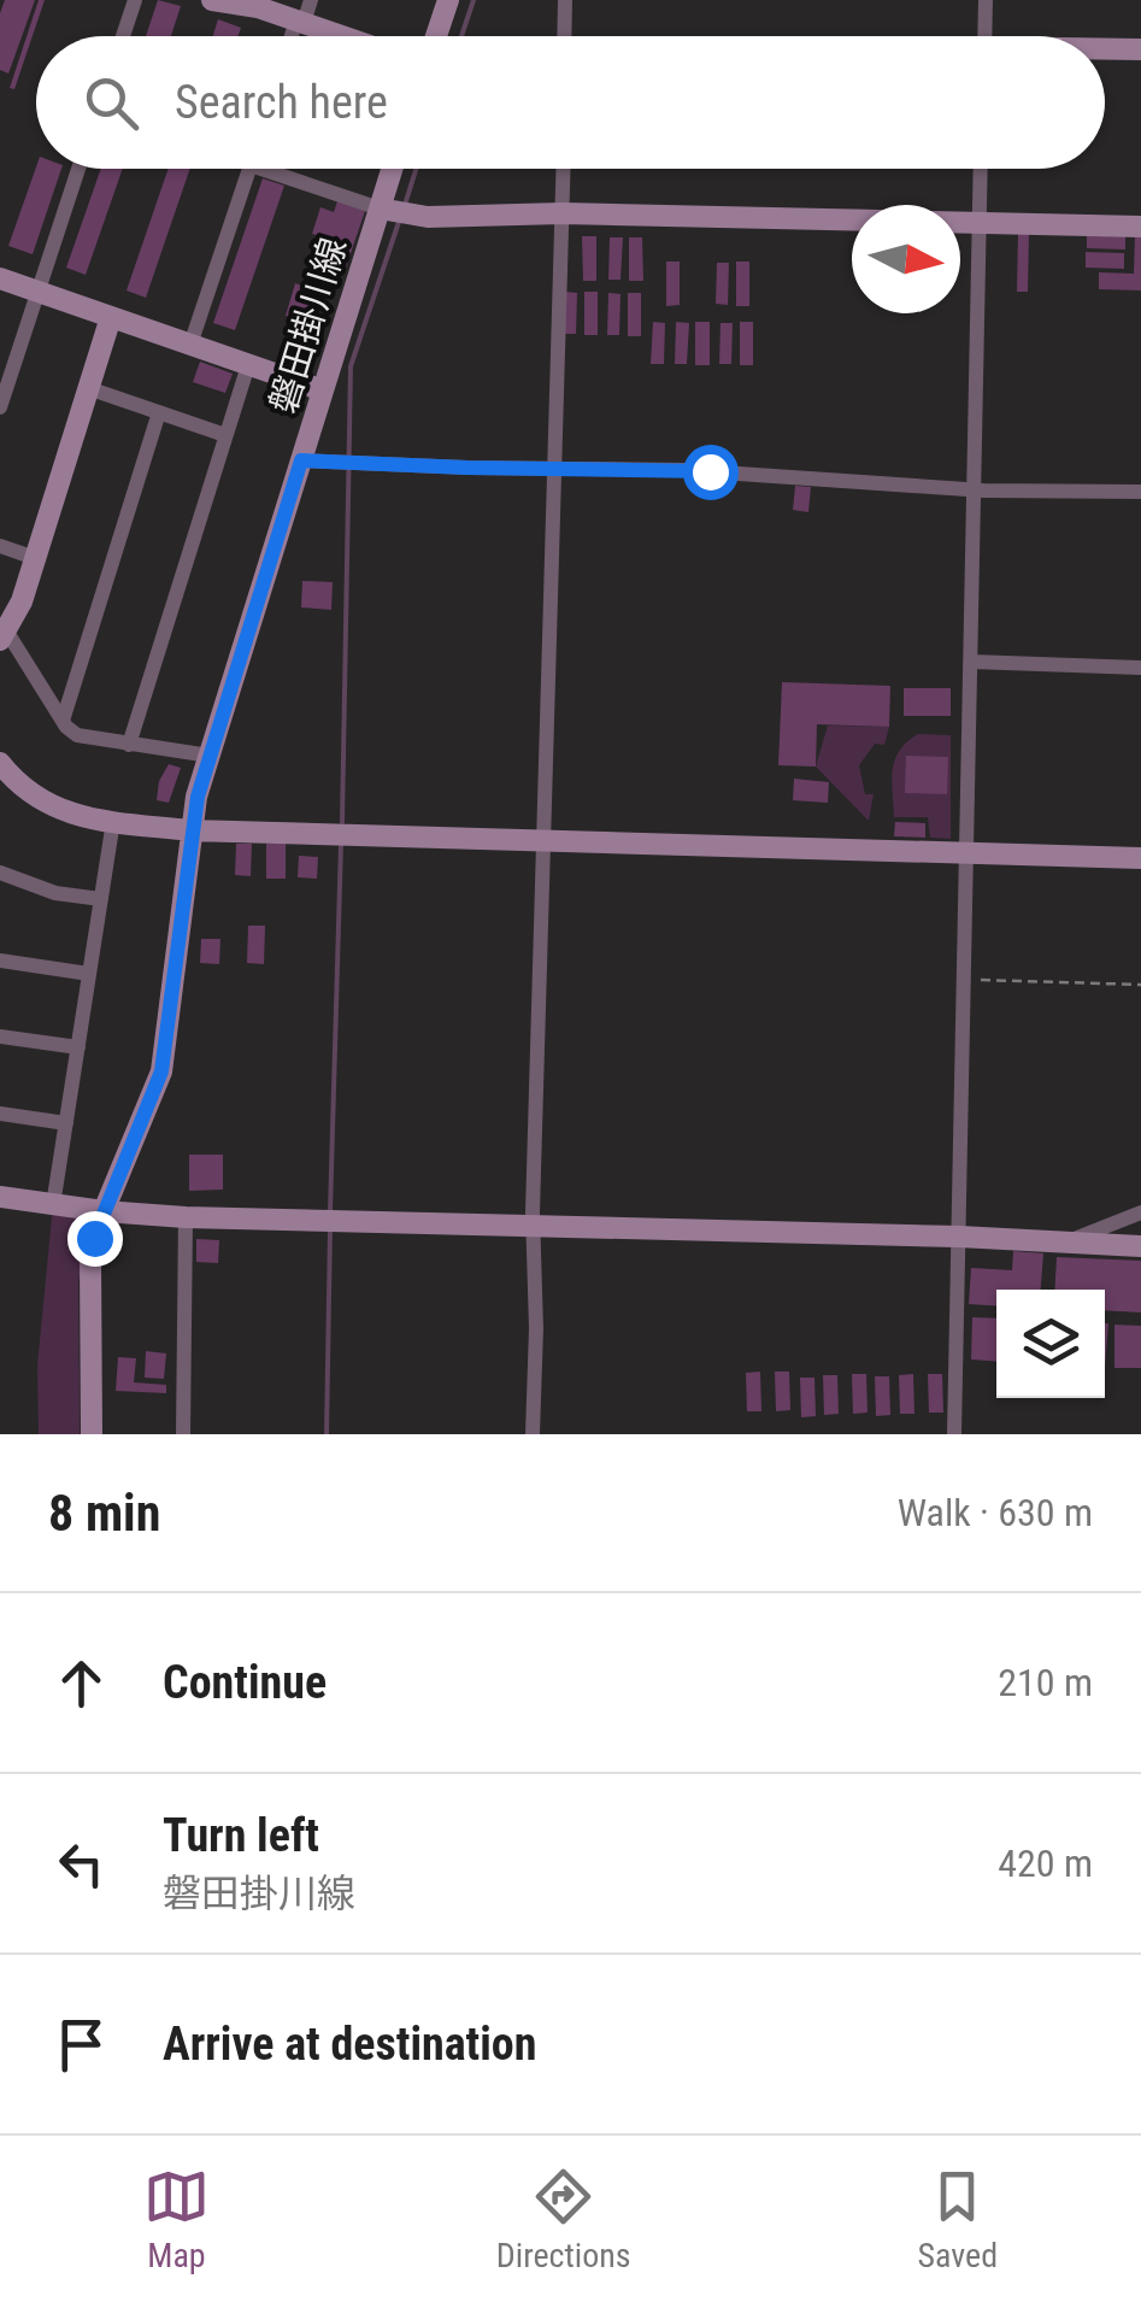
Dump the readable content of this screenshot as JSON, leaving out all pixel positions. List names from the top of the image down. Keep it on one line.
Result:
{"streets":{"street":["磐田掛川線"]},"north":"right","page":{"search":"Search here","heading":["8 min","Walk · 630 m"],"list":[["Continue","210 m"],["Turn left","磐田掛川線","420 m"],"Arrive at destination"],"nav":["Map","Directions","Saved"]}}
